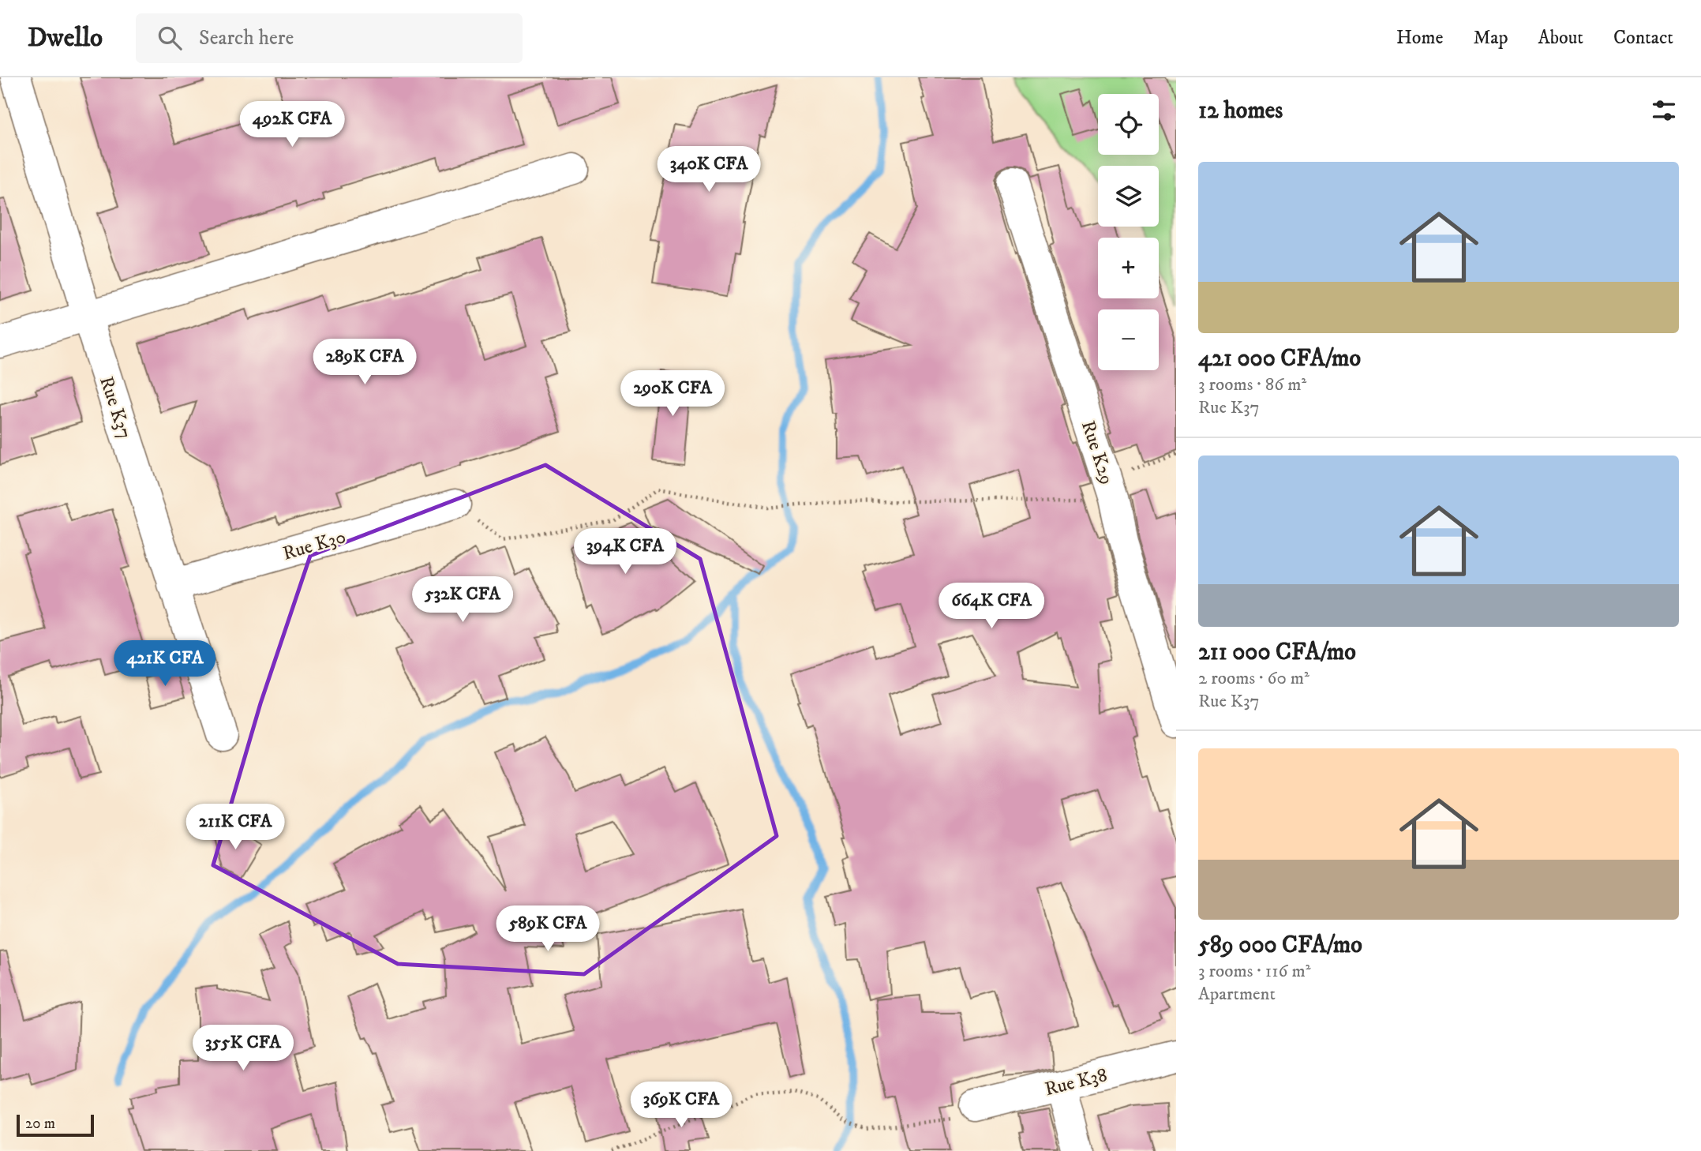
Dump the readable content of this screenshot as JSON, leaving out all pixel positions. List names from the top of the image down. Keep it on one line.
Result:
{"streets":{"street":["Rue K37","Rue K29","Rue K30","Rue K38"]},"crossings":[["Rue K37","Rue K30"]],"scale_bar":"20 m","page":{"header":"Dwello","search":"Search here","nav":["Home","Map","About","Contact"],"heading":"12 homes","map_buttons":["+","−"],"price":["492K CFA","340K CFA","289K CFA","290K CFA","394K CFA","532K CFA","664K CFA","421K CFA","211K CFA","589K CFA","355K CFA","369K CFA"],"list":[{"name":"421 000 CFA/mo","note":"3 rooms · 86 m² · Rue K37"},{"name":"211 000 CFA/mo","note":"2 rooms · 60 m² · Rue K37"},{"name":"589 000 CFA/mo","note":"3 rooms · 116 m² · Apartment"}],"scale":"20 m"}}
